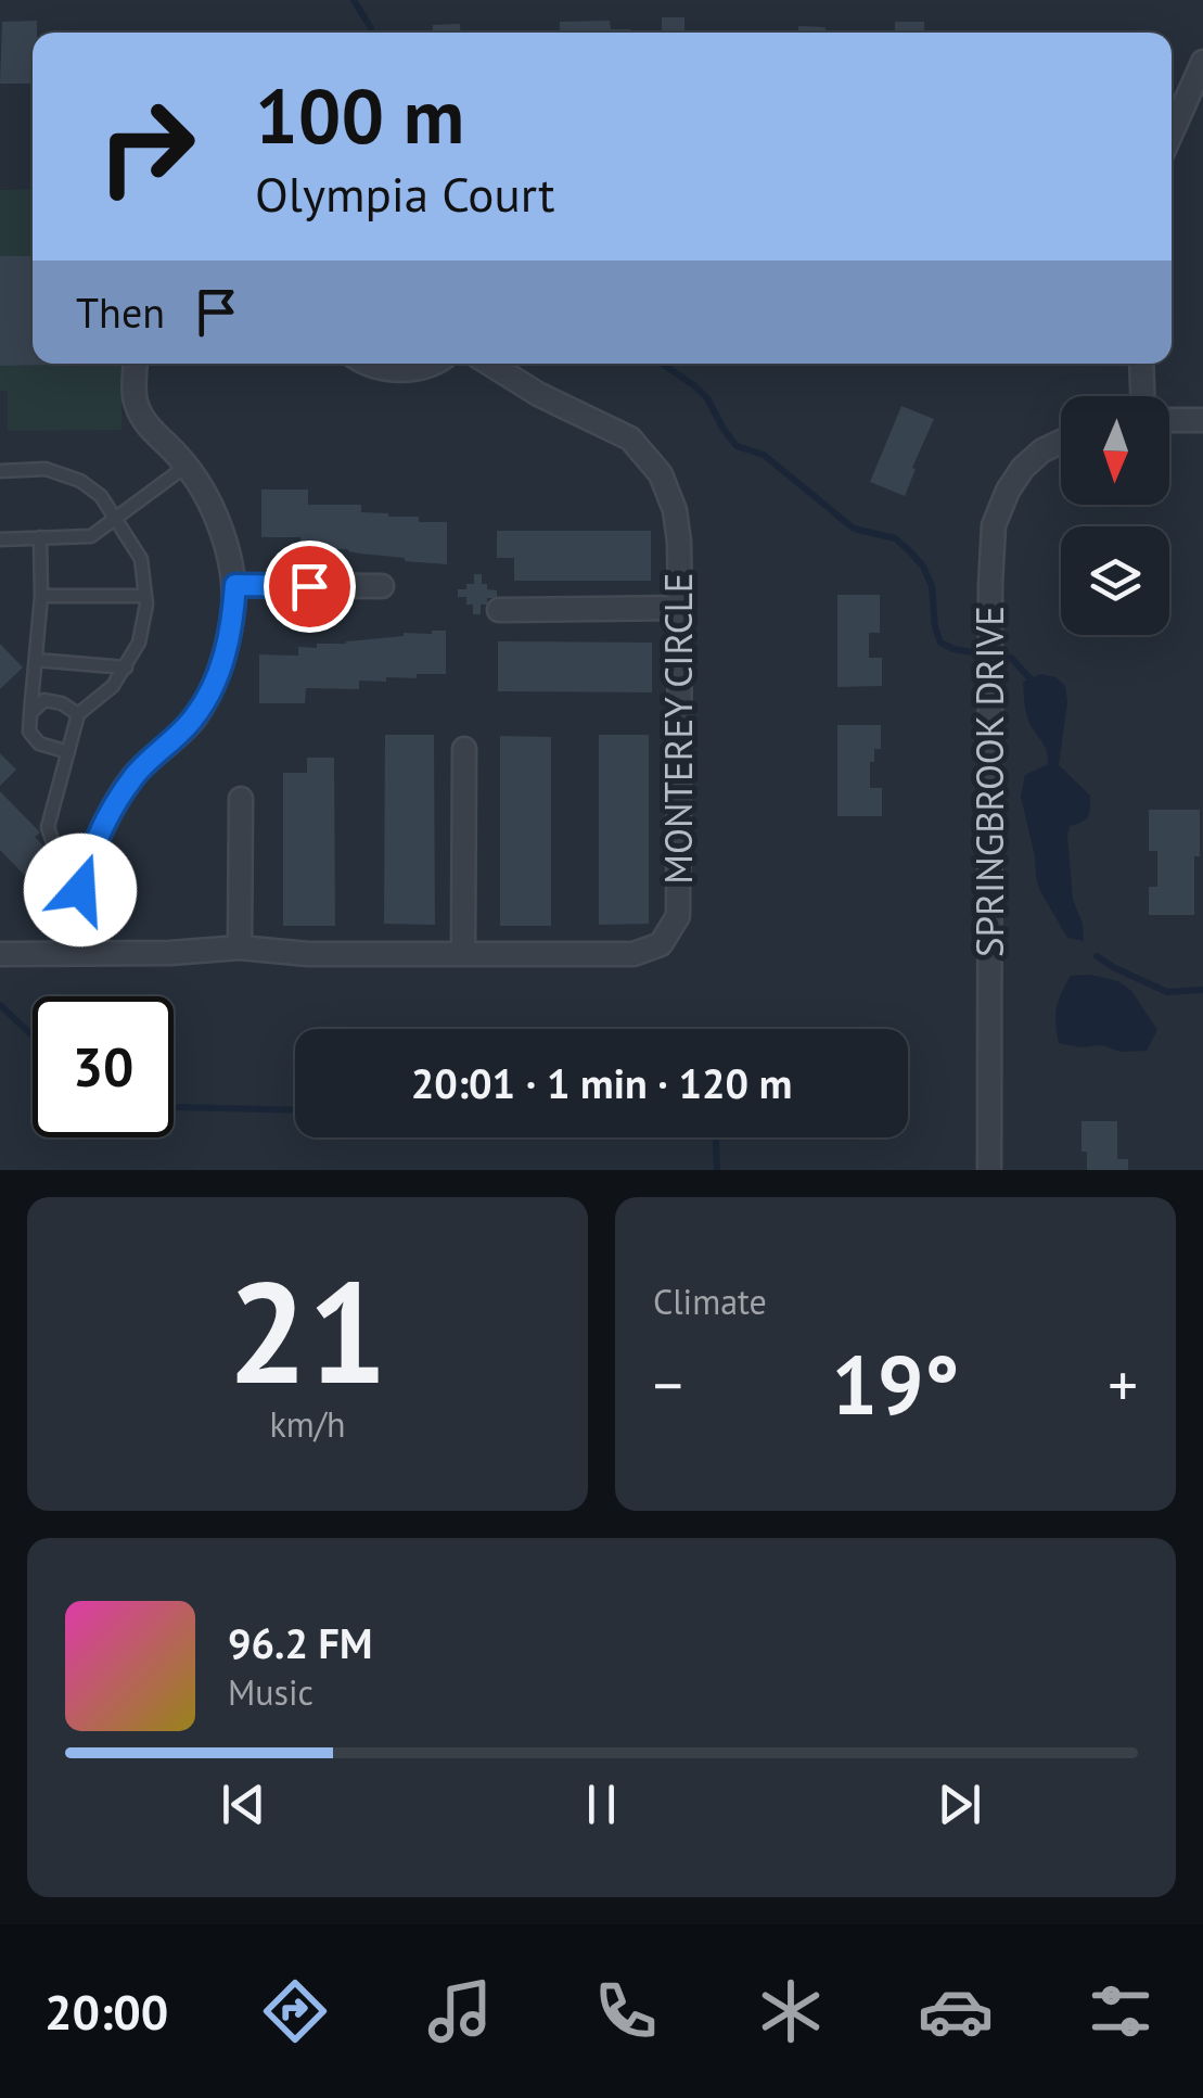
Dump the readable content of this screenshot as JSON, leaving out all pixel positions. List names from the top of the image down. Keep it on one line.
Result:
{"streets":{"street":["MONTEREY CIRCLE","SPRINGBROOK DRIVE"]},"north":"bottom","page":{"turn":["100 m","Olympia Court"],"then":"Then","limit":"30","trip":"20:01 · 1 min · 120 m","tile":[["21","km/h"],"Climate"],"heat":["−","19°","+"],"song":["96.2 FM","Music"],"tabs":"20:00"}}
